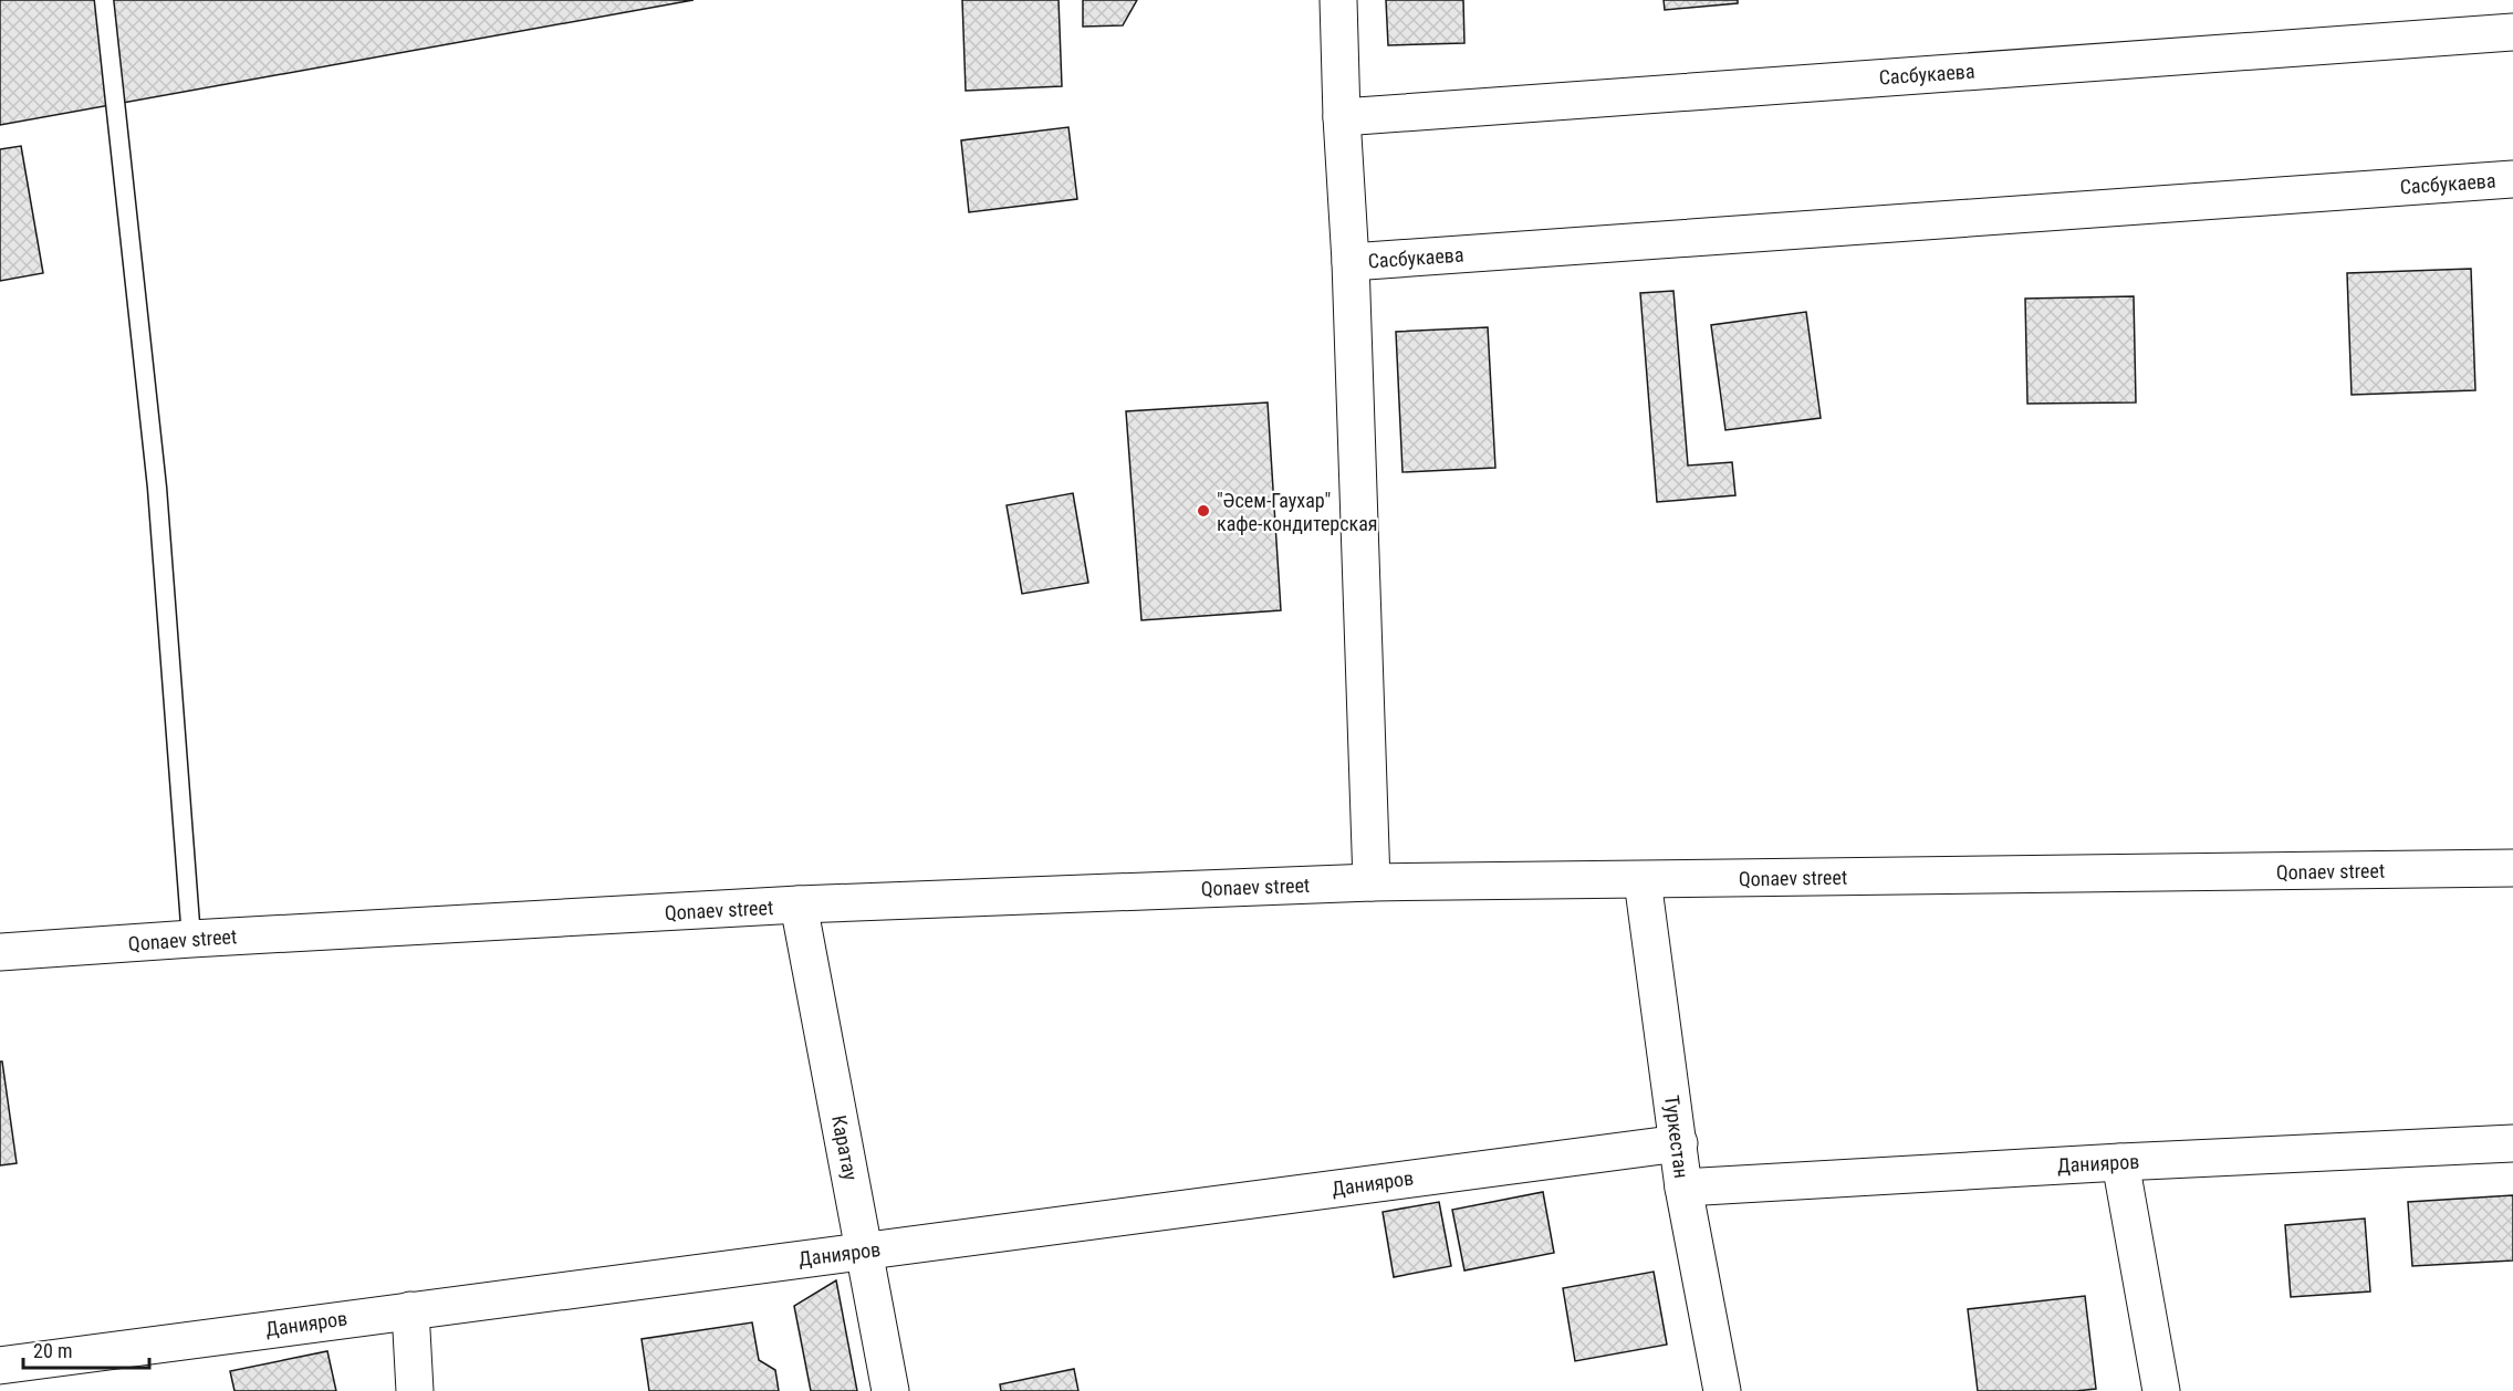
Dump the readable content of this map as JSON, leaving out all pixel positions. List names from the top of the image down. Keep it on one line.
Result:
{"streets":{"street":["Сасбукаева","Qonaev street","Туркестан","Каратау","Данияров"]},"crossings":[["Qonaev street","Туркестан"],["Qonaev street","Каратау"],["Туркестан","Данияров"],["Каратау","Данияров"]],"places":["\"Әсем-Гаухар\" кафе-кондитерская"],"scale_bar":"20 m"}
